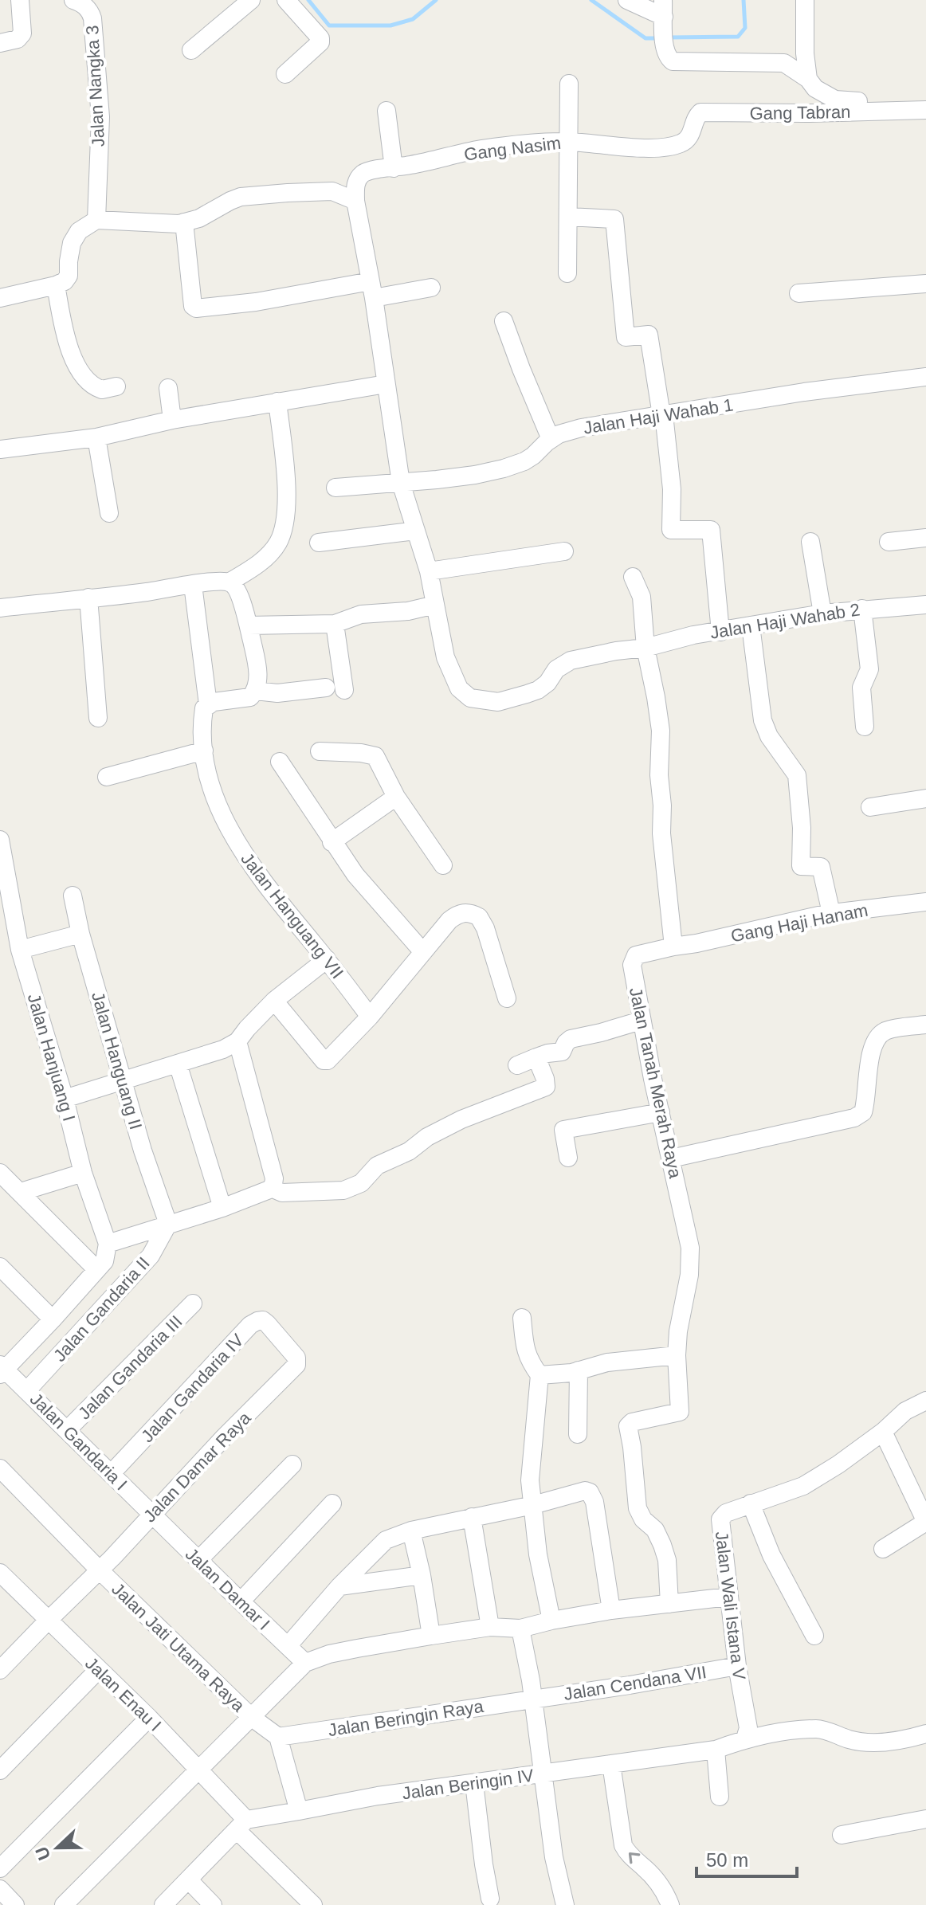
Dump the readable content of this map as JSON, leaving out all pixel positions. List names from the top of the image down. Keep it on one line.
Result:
{"streets":{"street":["Jalan Nangka 3","Gang Tabran","Gang Nasim","Jalan Haji Wahab 1","Jalan Haji Wahab 2","Jalan Hanguang VII","Gang Haji Hanam","Jalan Hanjuang I","Jalan Hanguang II","Jalan Tanah Merah Raya","Jalan Gandaria II","Jalan Gandaria III","Jalan Gandaria IV","Jalan Gandaria I","Jalan Damar Raya","Jalan Damar I","Jalan Wali Istana V","Jalan Jati Utama Raya","Jalan Cendana VII","Jalan Enau I","Jalan Beringin Raya","Jalan Beringin IV"]},"crossings":[["Gang Tabran","Gang Nasim"],["Gang Haji Hanam","Jalan Tanah Merah Raya"],["Jalan Hanguang II","Jalan Gandaria II"],["Jalan Gandaria II","Jalan Gandaria I"],["Jalan Gandaria III","Jalan Gandaria I"],["Jalan Gandaria IV","Jalan Gandaria I"],["Jalan Gandaria IV","Jalan Damar Raya"],["Jalan Gandaria I","Jalan Damar Raya"],["Jalan Gandaria I","Jalan Damar I"],["Jalan Damar Raya","Jalan Damar I"],["Jalan Damar Raya","Jalan Jati Utama Raya"],["Jalan Damar Raya","Jalan Enau I"],["Jalan Wali Istana V","Jalan Cendana VII"],["Jalan Wali Istana V","Jalan Beringin IV"],["Jalan Jati Utama Raya","Jalan Enau I"],["Jalan Cendana VII","Jalan Beringin Raya"],["Jalan Enau I","Jalan Beringin IV"]],"scale_bar":"50 m","north":"left"}
